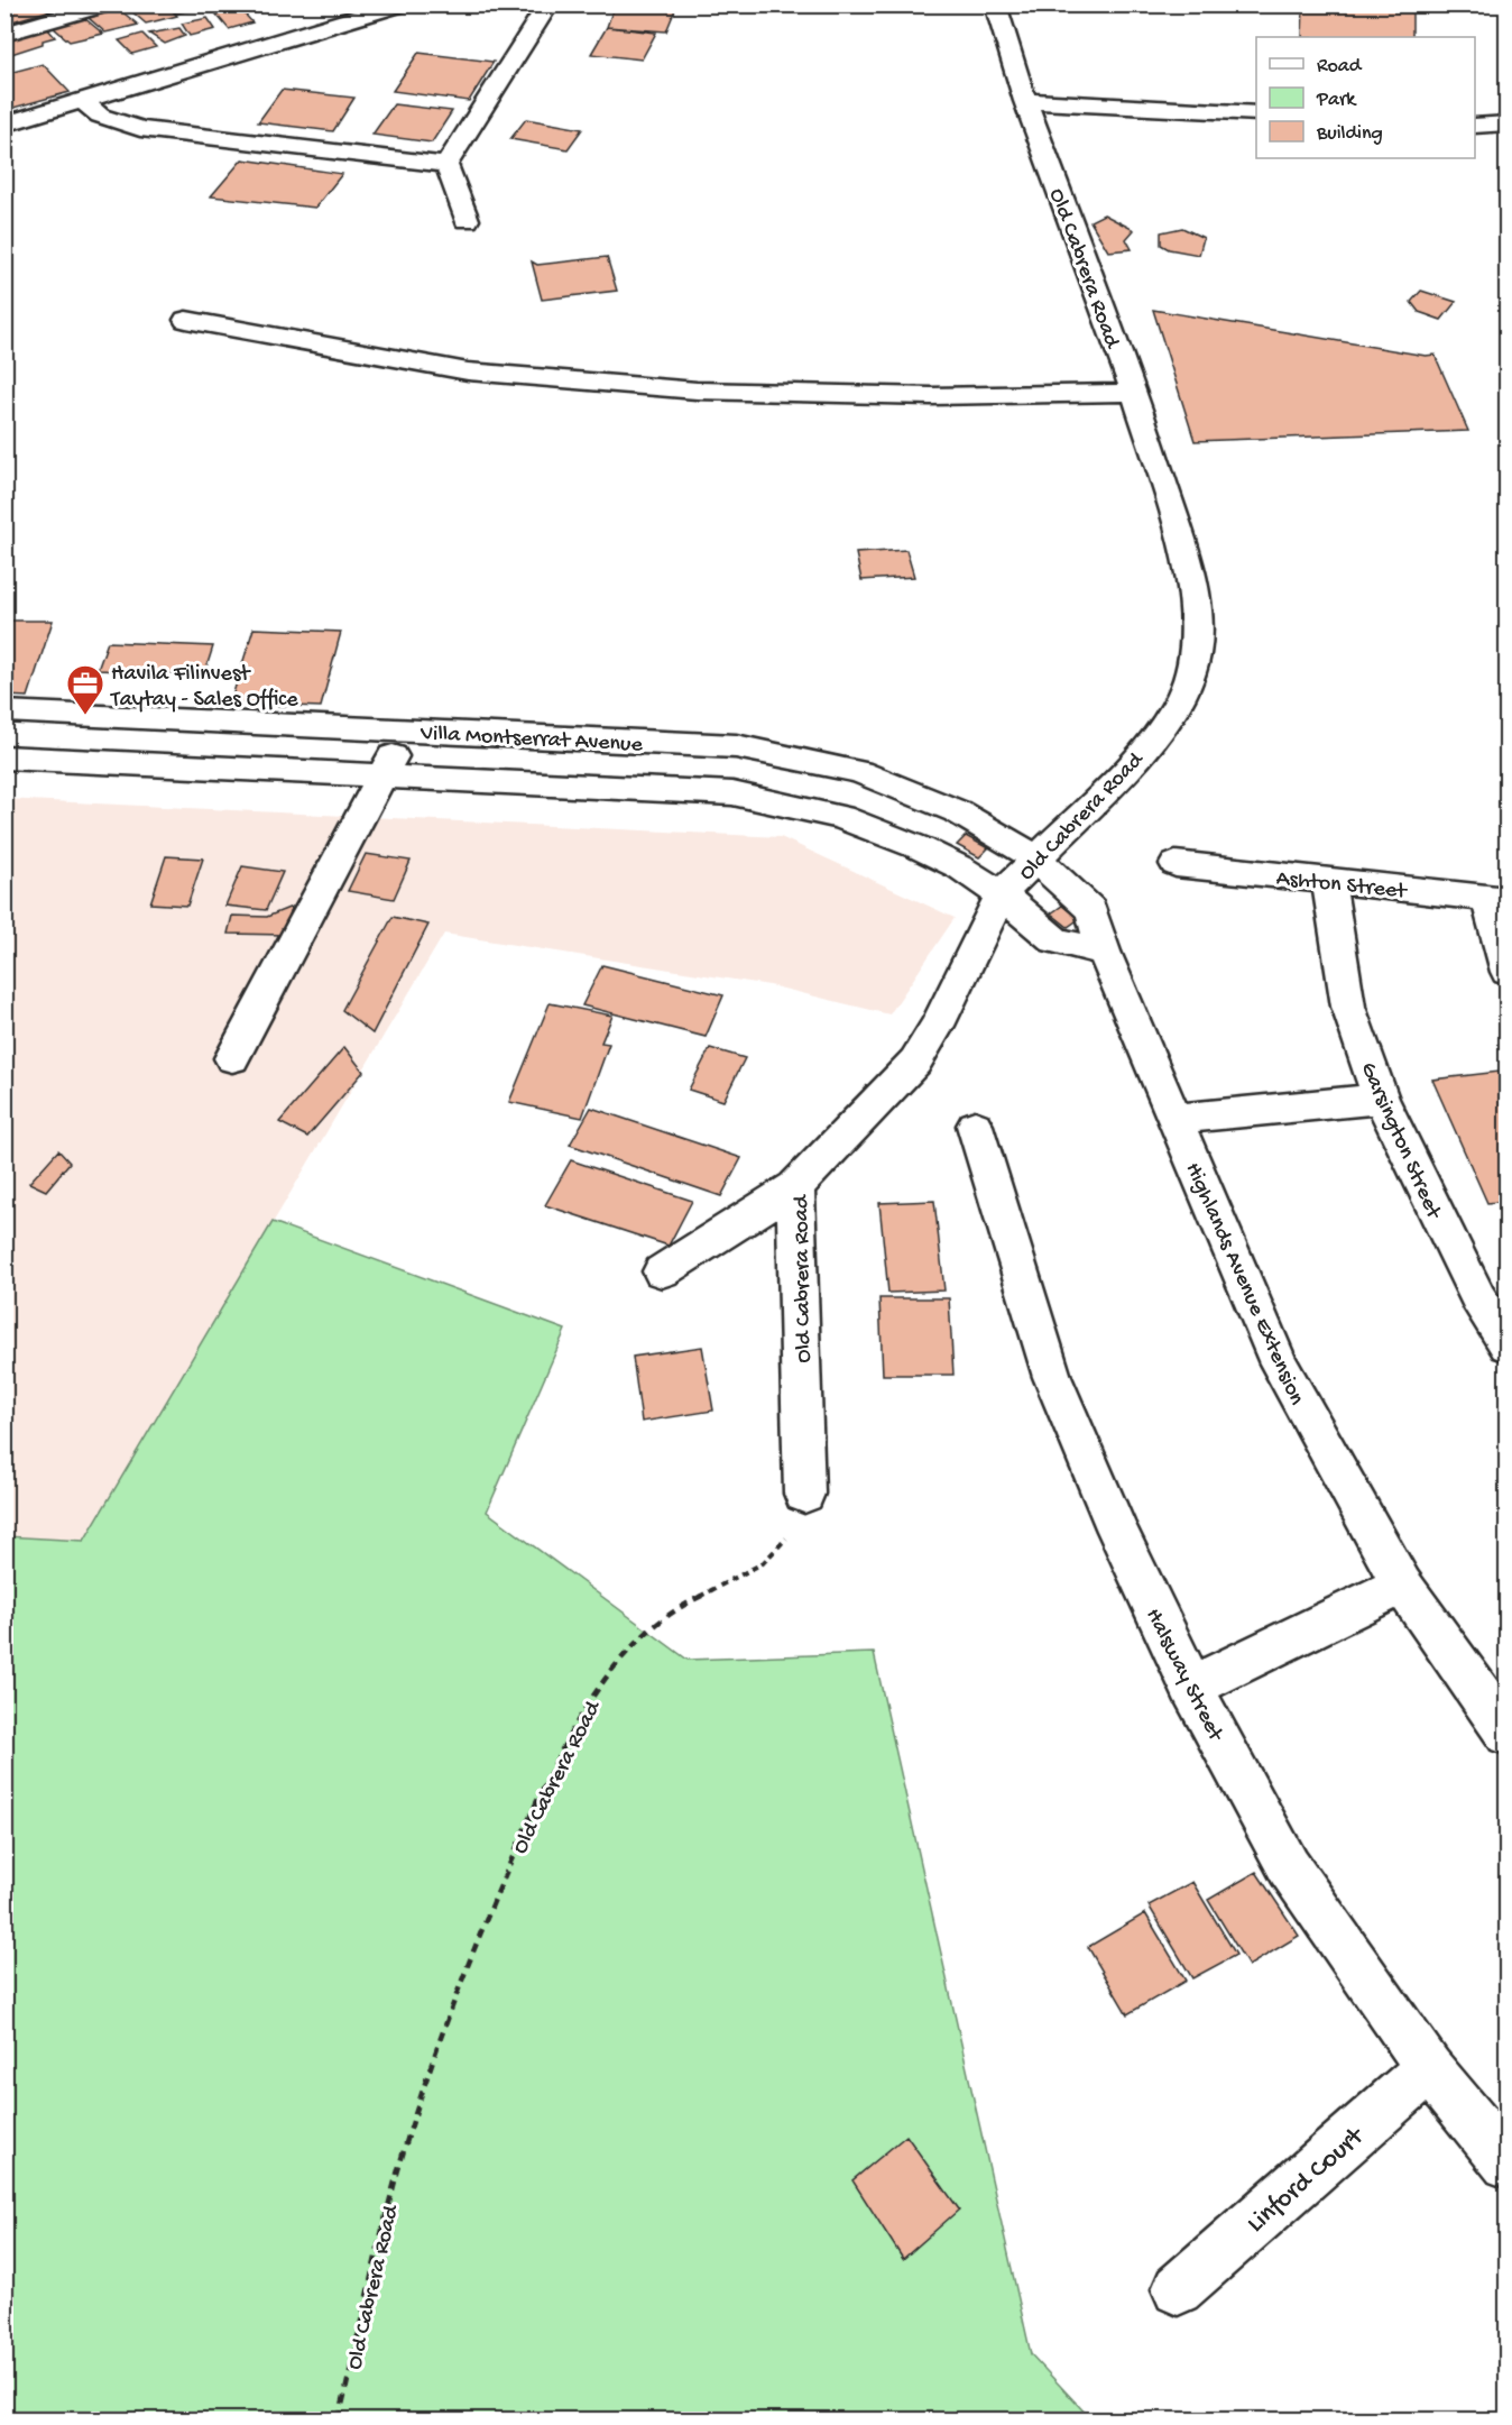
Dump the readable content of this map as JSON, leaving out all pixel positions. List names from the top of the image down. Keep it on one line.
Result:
{"streets":{"street":["Old Cabrera Road","Villa Montserrat Avenue","Ashton Street","Garsington Street","Highlands Avenue Extension","Halsway Street","Linford Court"]},"crossings":[["Old Cabrera Road","Villa Montserrat Avenue"],["Old Cabrera Road","Highlands Avenue Extension"],["Villa Montserrat Avenue","Highlands Avenue Extension"],["Ashton Street","Garsington Street"],["Halsway Street","Linford Court"]],"places":{"office":["Havila Filinvest Taytay - Sales Office"]},"legend":["Road","Park","Building"]}
